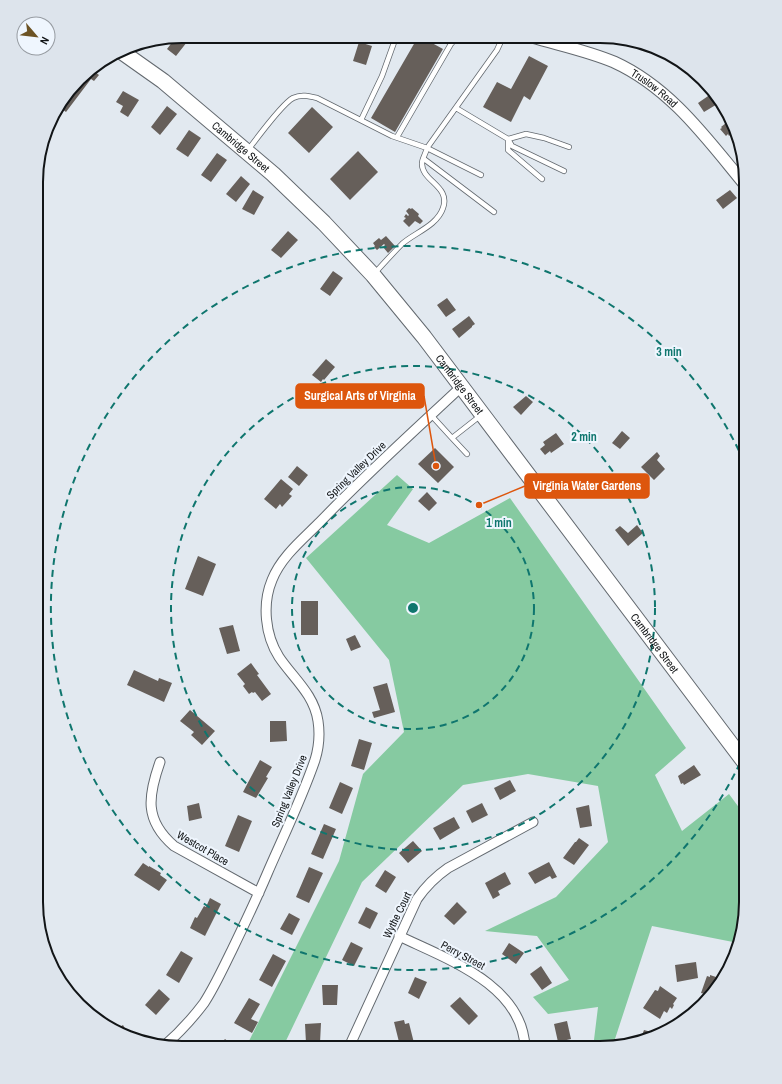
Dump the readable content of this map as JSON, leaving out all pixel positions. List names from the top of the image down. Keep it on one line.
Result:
{"streets":{"main road":["Cambridge Street"],"street":["Truslow Road","Spring Valley Drive","Westcot Place","Wythe Court","Perry Street"]},"crossings":[["Cambridge Street","Spring Valley Drive"],["Spring Valley Drive","Westcot Place"],["Wythe Court","Perry Street"]],"places":["Surgical Arts of Virginia","Virginia Water Gardens"],"north":"bottom right","rings":["3 min","2 min","1 min"]}
